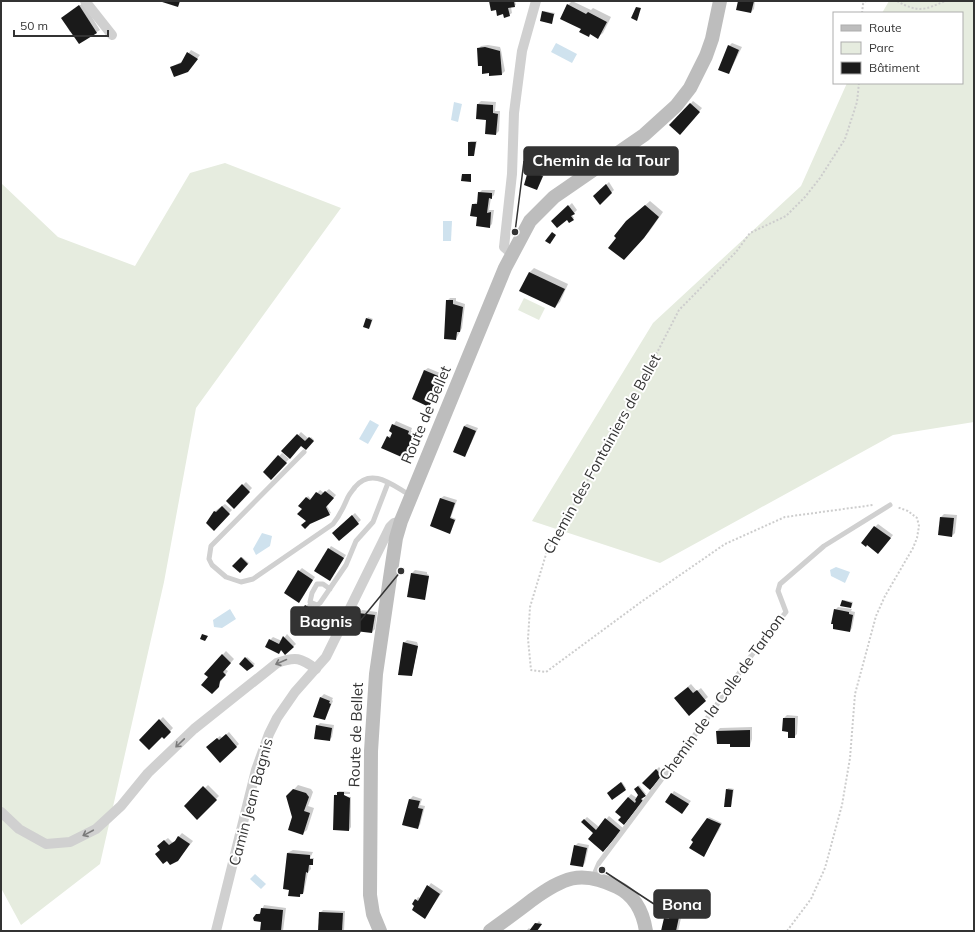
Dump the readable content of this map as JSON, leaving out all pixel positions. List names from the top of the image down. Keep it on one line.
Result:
{"streets":{"main road":["Route de Bellet"],"street":["Camin Jean Bagnis"],"lane":["Chemin de la Colle de Tarbon"],"path":["Chemin des Fontainiers de Bellet"]},"crossings":[["Route de Bellet","Camin Jean Bagnis"],["Chemin des Fontainiers de Bellet","Chemin de la Colle de Tarbon"]],"places":["Chemin de la Tour","Bagnis","Bona"],"legend":["Route","Parc","Bâtiment"],"scale_bar":"50 m"}
